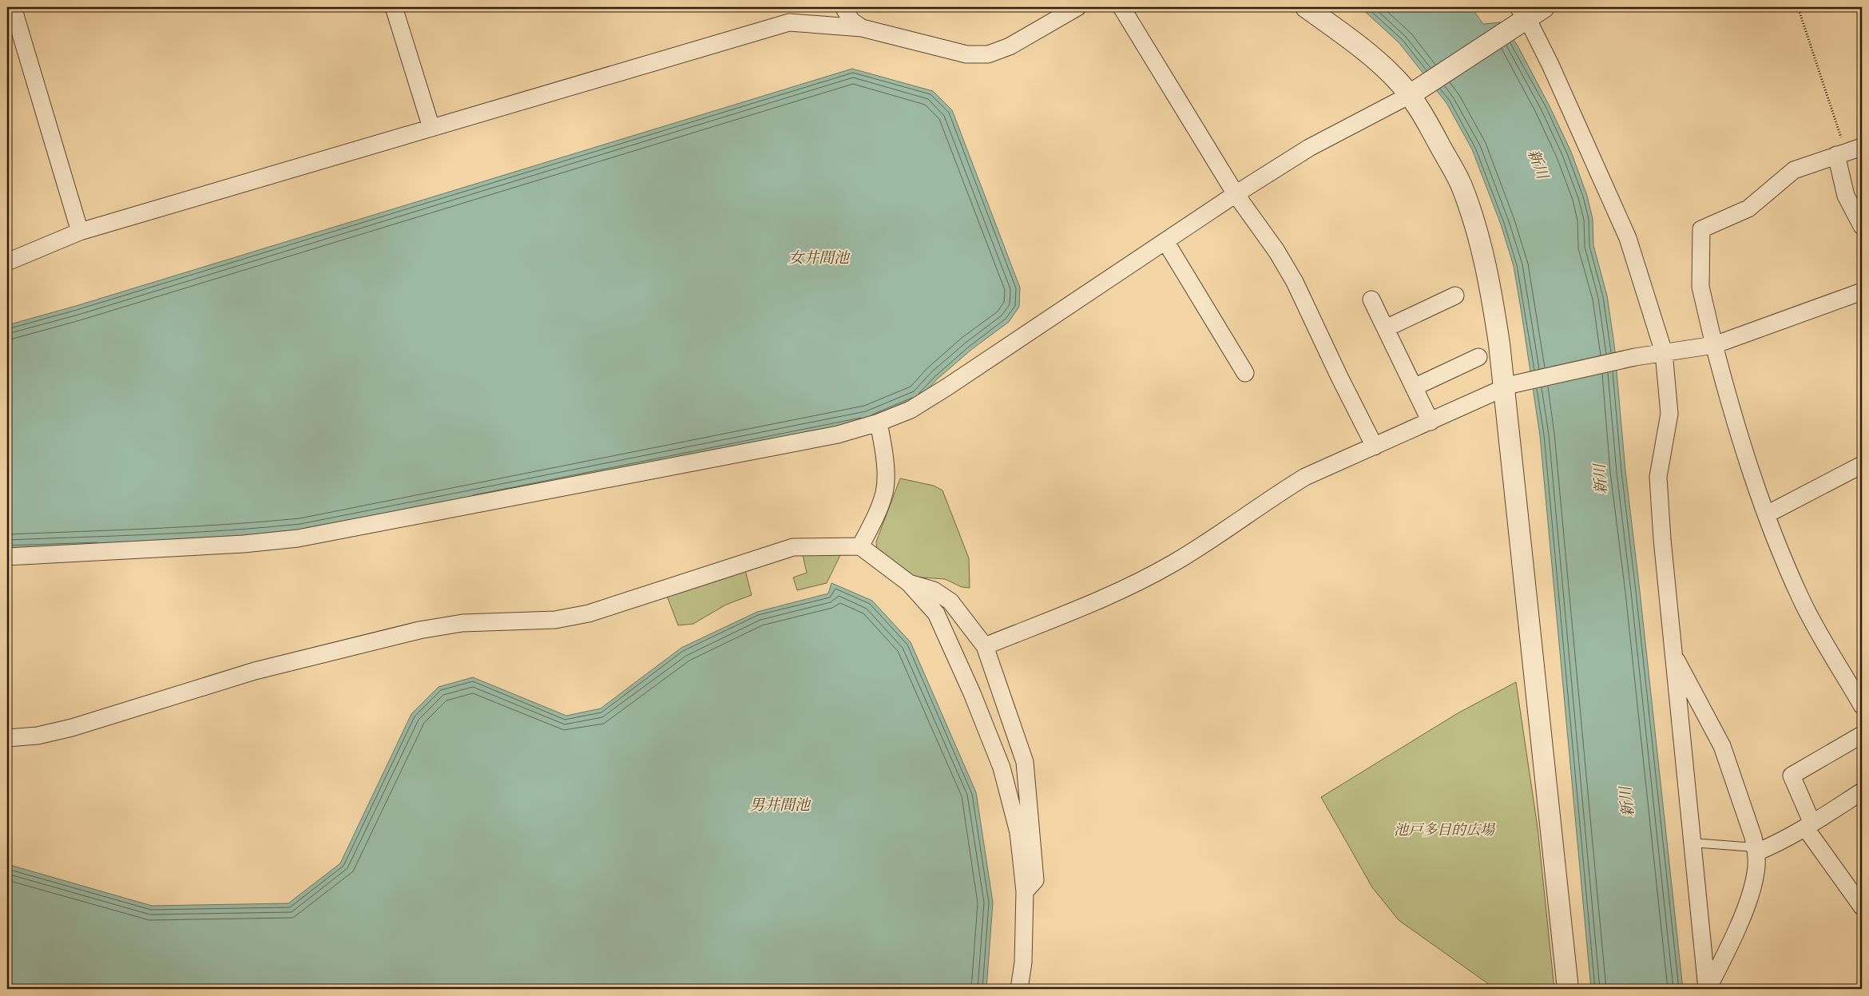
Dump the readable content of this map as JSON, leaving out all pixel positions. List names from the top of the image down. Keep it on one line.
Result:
{"water":["新川","女井間池","男井間池"],"parks":["池戸多目的広場"]}
